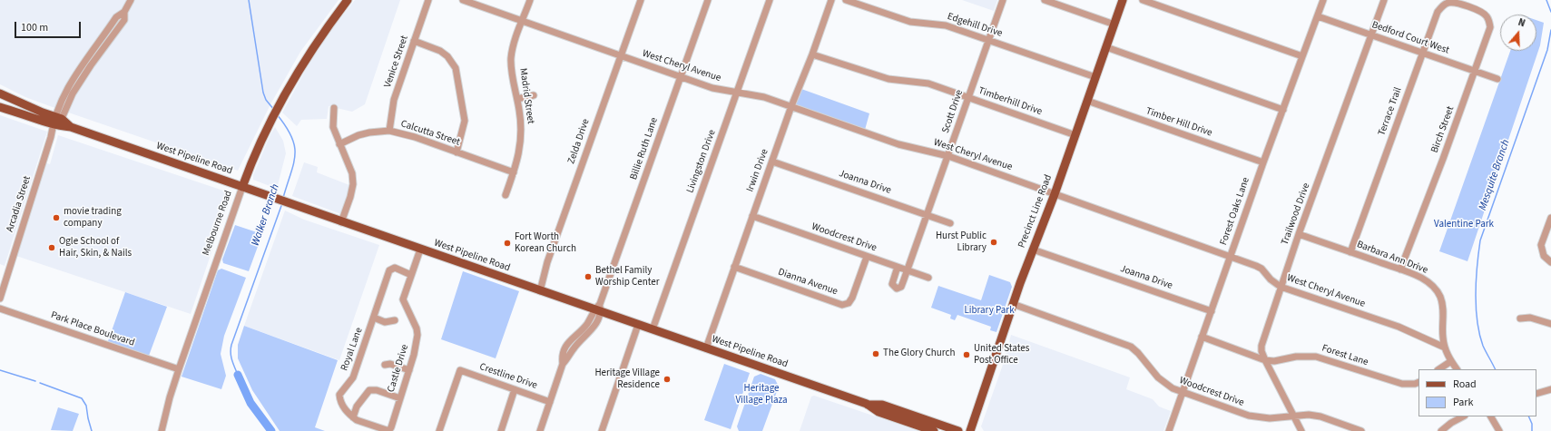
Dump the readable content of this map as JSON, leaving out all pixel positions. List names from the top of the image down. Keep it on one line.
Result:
{"streets":{"main road":["West Pipeline Road","Precinct Line Road","Melbourne Road"],"street":["Edgehill Drive","Bedford Court West","Venice Street","West Cheryl Avenue","Madrid Street","Timberhill Drive","Scott Drive","Terrace Trail","Timber Hill Drive","Birch Street","Calcutta Street","Zelda Drive","Billie Ruth Lane","Livingston Drive","Irwin Drive","Joanna Drive","Arcadia Street","Forest Oaks Lane","Trailwood Drive","Woodcrest Drive","Barbara Ann Drive","Dianna Avenue","Park Place Boulevard","Royal Lane","Forest Lane","Castle Drive","Crestline Drive"]},"crossings":[["Edgehill Drive","Scott Drive"],["Edgehill Drive","Precinct Line Road"],["Bedford Court West","Terrace Trail"],["Bedford Court West","Birch Street"],["Bedford Court West","Forest Oaks Lane"],["Bedford Court West","Trailwood Drive"],["Venice Street","Calcutta Street"],["West Cheryl Avenue","Madrid Street"],["West Cheryl Avenue","Scott Drive"],["West Cheryl Avenue","Zelda Drive"],["West Cheryl Avenue","Billie Ruth Lane"],["West Cheryl Avenue","Livingston Drive"],["West Cheryl Avenue","Irwin Drive"],["West Cheryl Avenue","Precinct Line Road"],["West Cheryl Avenue","Forest Oaks Lane"],["West Cheryl Avenue","Trailwood Drive"],["West Cheryl Avenue","Barbara Ann Drive"],["Madrid Street","Calcutta Street"],["Timberhill Drive","Scott Drive"],["Timberhill Drive","Irwin Drive"],["Timberhill Drive","Precinct Line Road"],["Scott Drive","Joanna Drive"],["Scott Drive","Woodcrest Drive"],["Terrace Trail","Birch Street"],["Terrace Trail","Barbara Ann Drive"],["Timber Hill Drive","Precinct Line Road"],["Timber Hill Drive","Forest Oaks Lane"],["Birch Street","Barbara Ann Drive"],["Zelda Drive","West Pipeline Road"],["Billie Ruth Lane","West Pipeline Road"],["Billie Ruth Lane","Crestline Drive"],["West Pipeline Road","Livingston Drive"],["West Pipeline Road","Irwin Drive"],["West Pipeline Road","Arcadia Street"],["West Pipeline Road","Melbourne Road"],["West Pipeline Road","Castle Drive"],["Irwin Drive","Joanna Drive"],["Irwin Drive","Woodcrest Drive"],["Irwin Drive","Dianna Avenue"],["Joanna Drive","Precinct Line Road"],["Joanna Drive","Forest Oaks Lane"],["Precinct Line Road","Woodcrest Drive"],["Forest Oaks Lane","Woodcrest Drive"],["Forest Oaks Lane","Forest Lane"],["Trailwood Drive","Woodcrest Drive"],["Trailwood Drive","Barbara Ann Drive"],["Trailwood Drive","Forest Lane"],["Melbourne Road","Park Place Boulevard"],["Woodcrest Drive","Dianna Avenue"],["Royal Lane","Castle Drive"]],"water":["Mesquite Branch","Walker Branch"],"parks":["Valentine Park","Library Park","Heritage Village Plaza"],"places":["movie trading company","Hurst Public Library","Fort Worth Korean Church","Ogle School of Hair, Skin, & Nails","Bethel Family Worship Center","The Glory Church","United States Post Office","Heritage Village Residence"],"legend":["Road","Park"],"scale_bar":"100 m","north":"top"}
